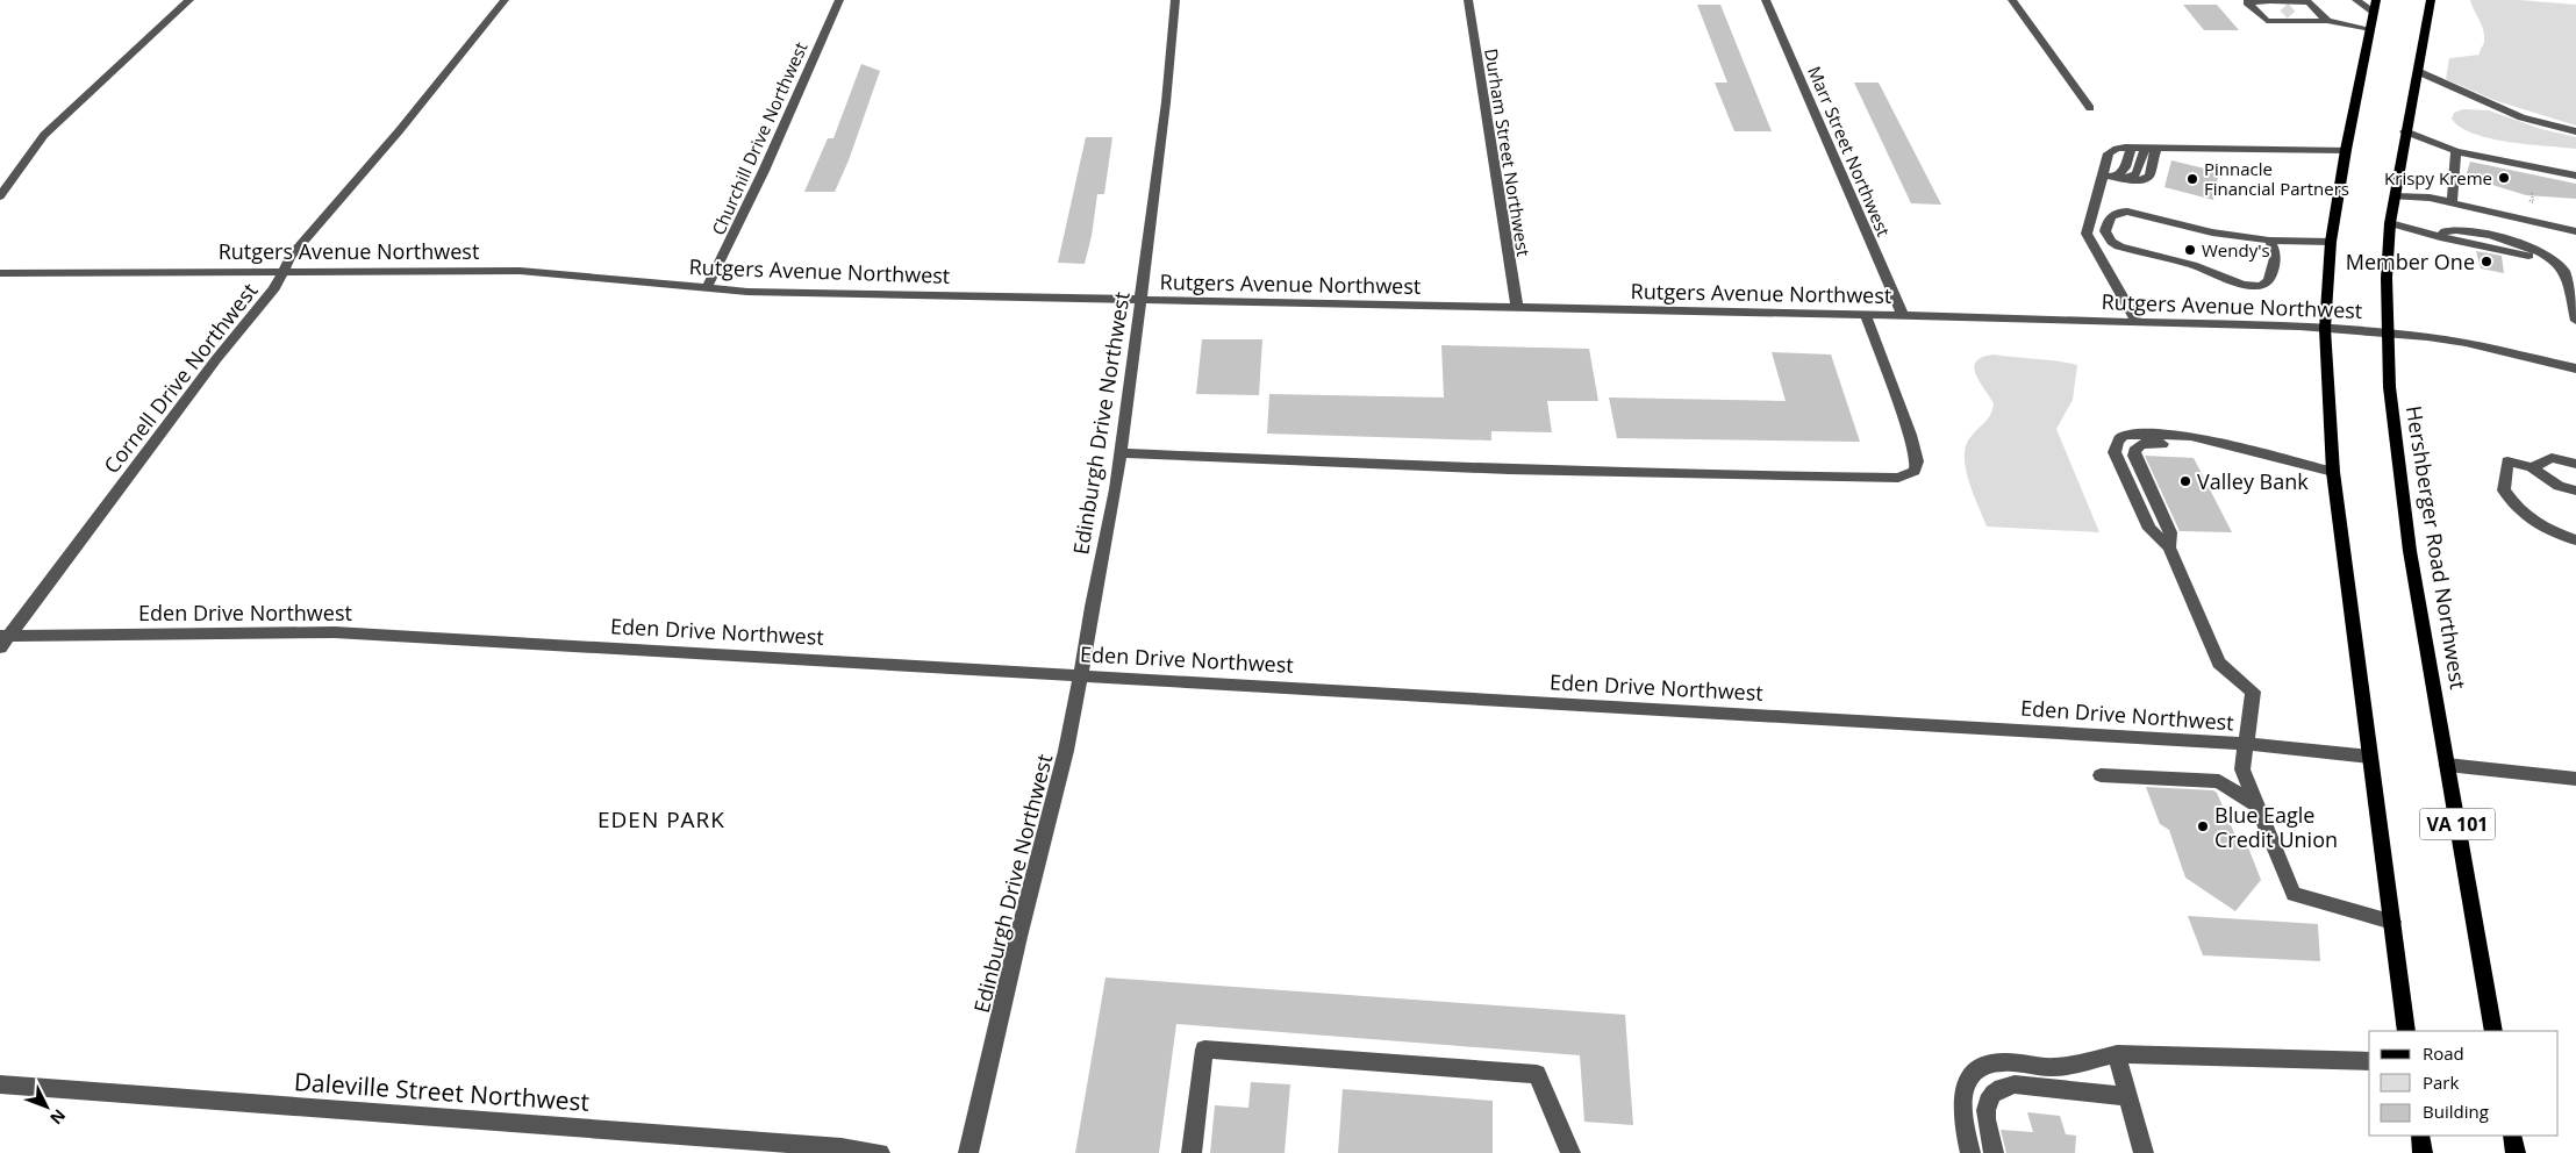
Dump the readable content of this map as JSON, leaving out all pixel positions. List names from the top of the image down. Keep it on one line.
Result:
{"streets":{"main road":["Hershberger Road Northwest","VA 101"],"street":["Churchill Drive Northwest","Marr Street Northwest","Durham Street Northwest","Rutgers Avenue Northwest","Cornell Drive Northwest","Edinburgh Drive Northwest","Eden Drive Northwest","Daleville Street Northwest"]},"crossings":[["Churchill Drive Northwest","Rutgers Avenue Northwest"],["Marr Street Northwest","Rutgers Avenue Northwest"],["Durham Street Northwest","Rutgers Avenue Northwest"],["Rutgers Avenue Northwest","Cornell Drive Northwest"],["Rutgers Avenue Northwest","Edinburgh Drive Northwest"],["Rutgers Avenue Northwest","Hershberger Road Northwest"],["Cornell Drive Northwest","Eden Drive Northwest"],["Edinburgh Drive Northwest","Eden Drive Northwest"]],"districts":["EDEN PARK"],"places":["Krispy Kreme","Pinnacle Financial Partners","Wendy's","Member One","Valley Bank","Blue Eagle Credit Union"],"legend":["Road","Park","Building"],"north":"bottom right"}
